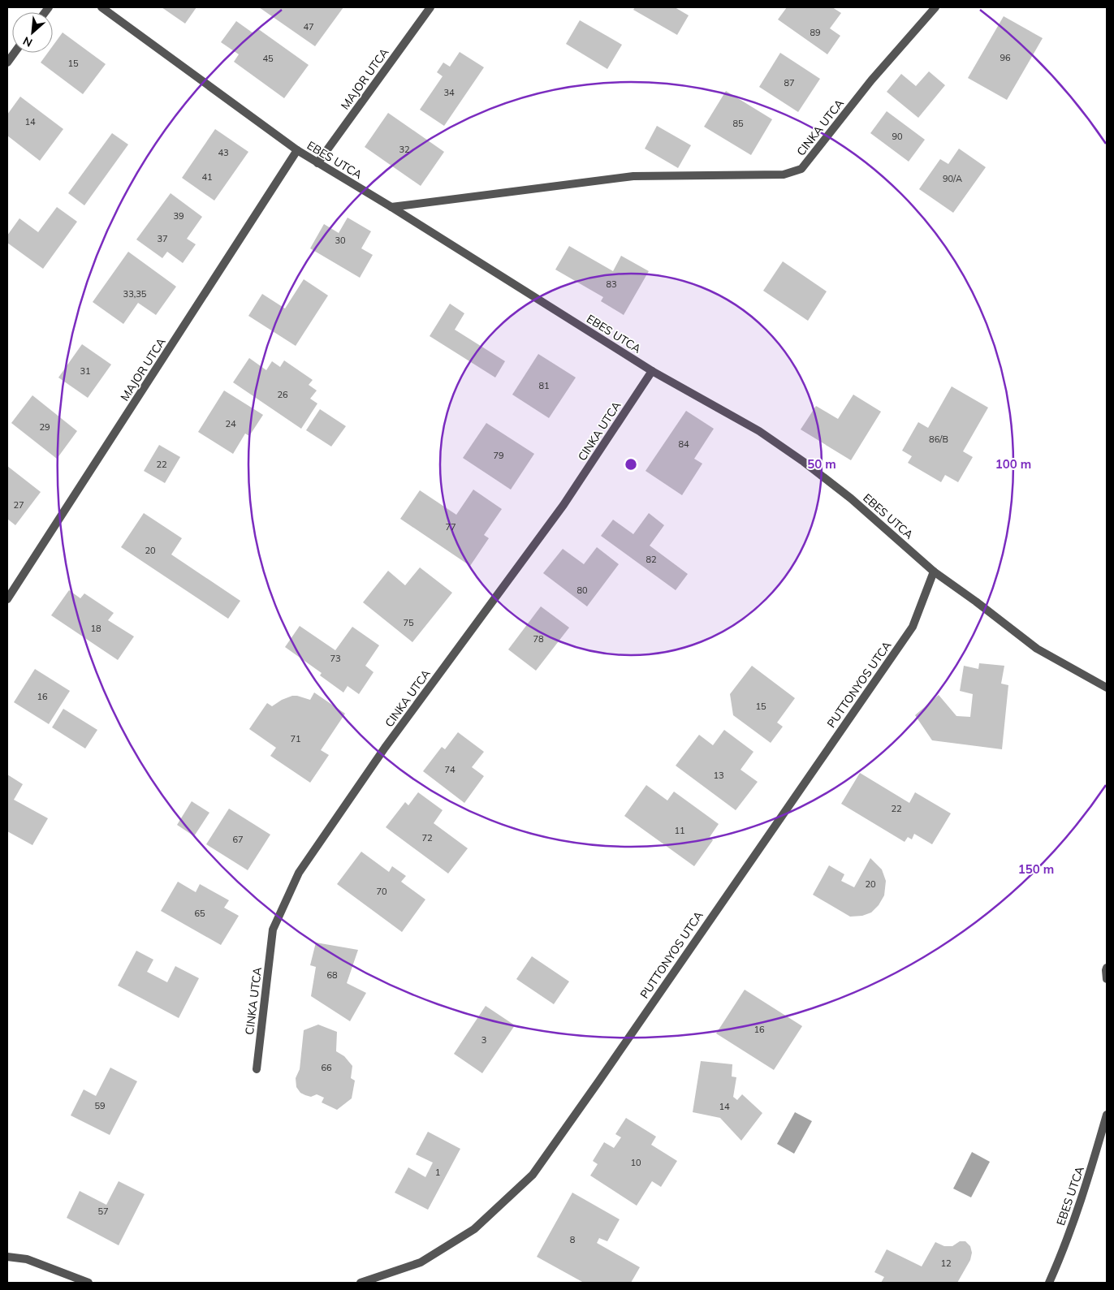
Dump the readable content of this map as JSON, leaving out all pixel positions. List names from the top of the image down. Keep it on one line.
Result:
{"streets":{"street":["MAJOR UTCA","CINKA UTCA","EBES UTCA","PUTTONYOS UTCA"]},"crossings":[["MAJOR UTCA","EBES UTCA"],["CINKA UTCA","EBES UTCA"],["EBES UTCA","PUTTONYOS UTCA"]],"house_numbers":["47","89","96","45","15","87","34","14","85","90","32","43","41","90/A","39","37","30","83","33,35","31","81","26","24","29","86/B","84","79","22","27","77","20","82","80","75","18","78","73","16","15","71","74","13","22","11","72","67","20","70","65","68","16","3","66","59","14","10","1","57","8","12"],"north":"bottom left","rings":["50 m","100 m","150 m"]}
